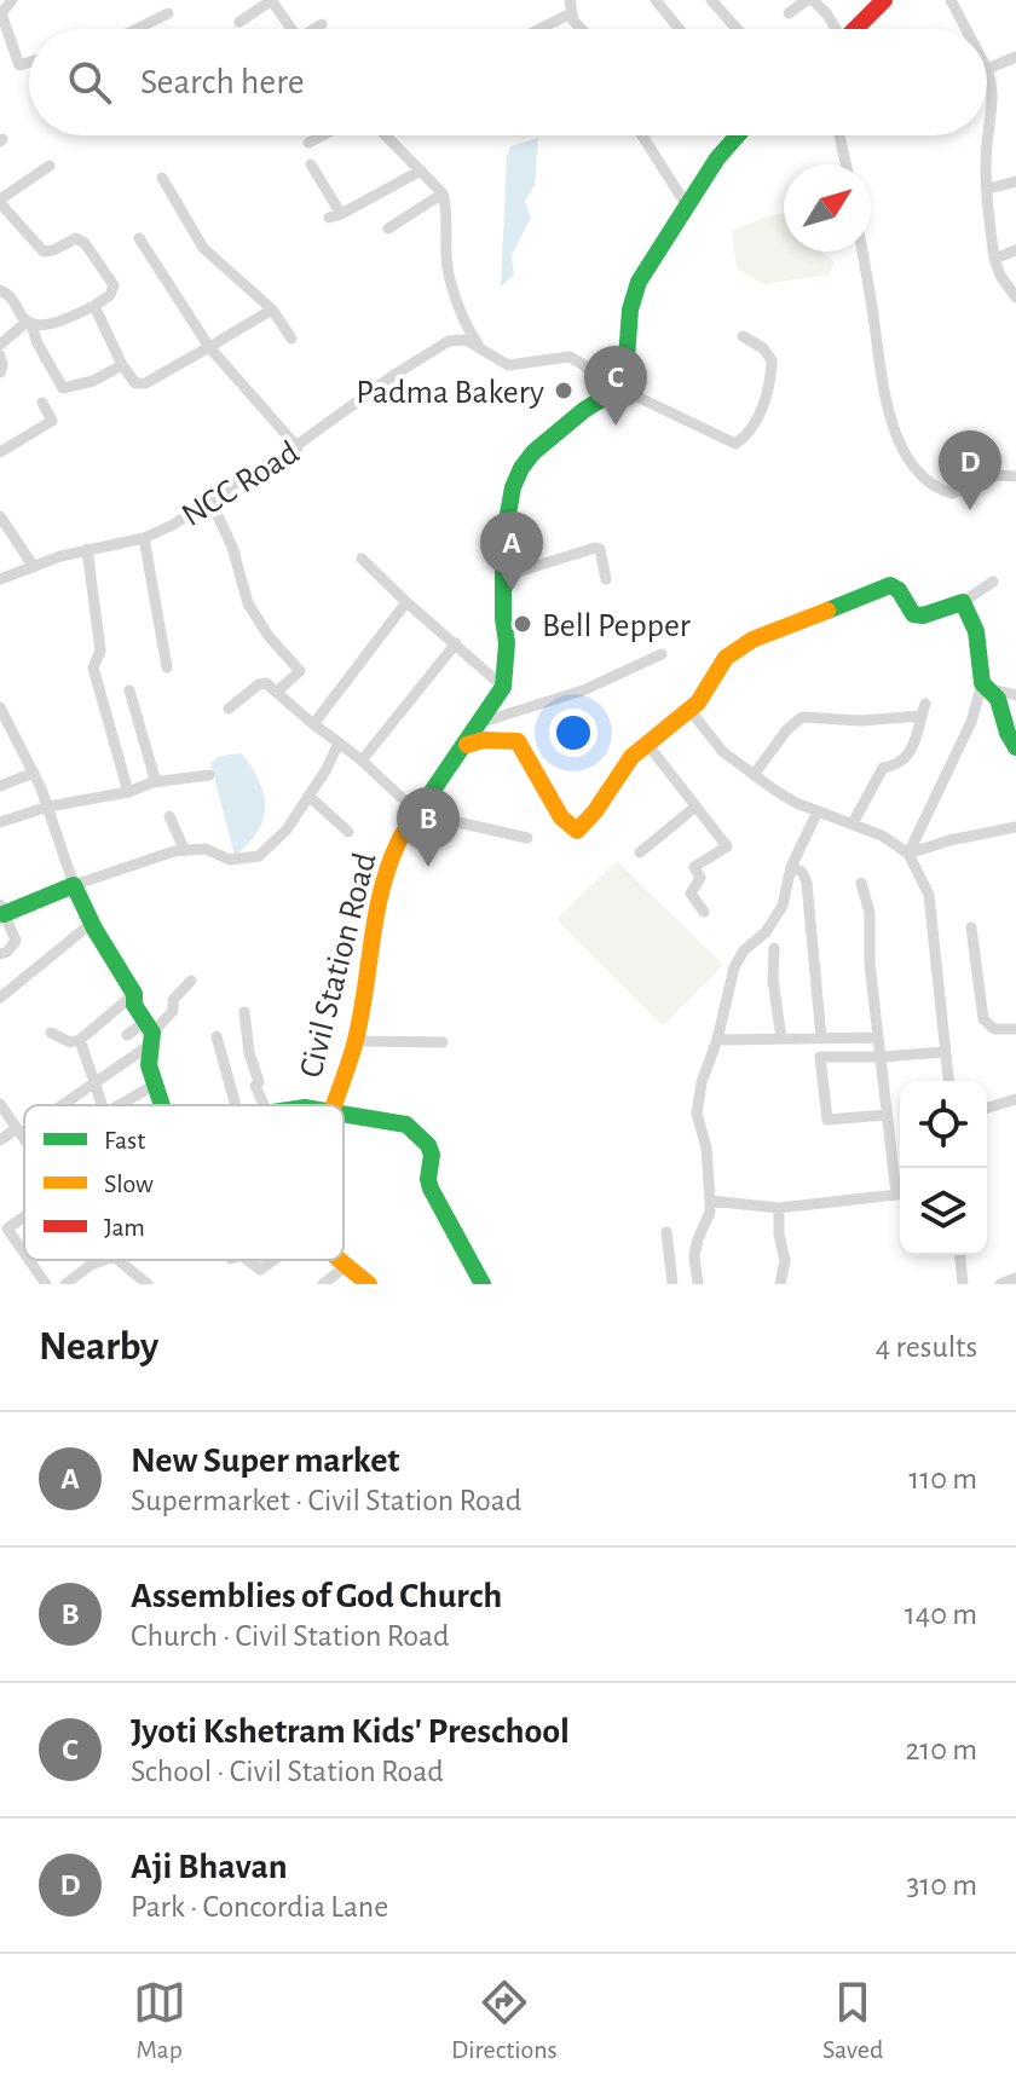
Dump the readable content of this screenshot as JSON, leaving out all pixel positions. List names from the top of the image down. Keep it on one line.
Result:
{"streets":{"street":["NCC Road","Civil Station Road"]},"places":["Padma Bakery","Bell Pepper"],"legend":["Fast","Slow","Jam"],"north":"top right","page":{"search":"Search here","pins":["C","D","A","B"],"heading":["Nearby","4 results"],"list":[{"mark":"A","name":"New Super market","note":"Supermarket · Civil Station Road","value":"110 m"},{"mark":"B","name":"Assemblies of God Church","note":"Church · Civil Station Road","value":"140 m"},{"mark":"C","name":"Jyoti Kshetram Kids' Preschool","note":"School · Civil Station Road","value":"210 m"},{"mark":"D","name":"Aji Bhavan","note":"Park · Concordia Lane","value":"310 m"}],"nav":["Map","Directions","Saved"]}}
